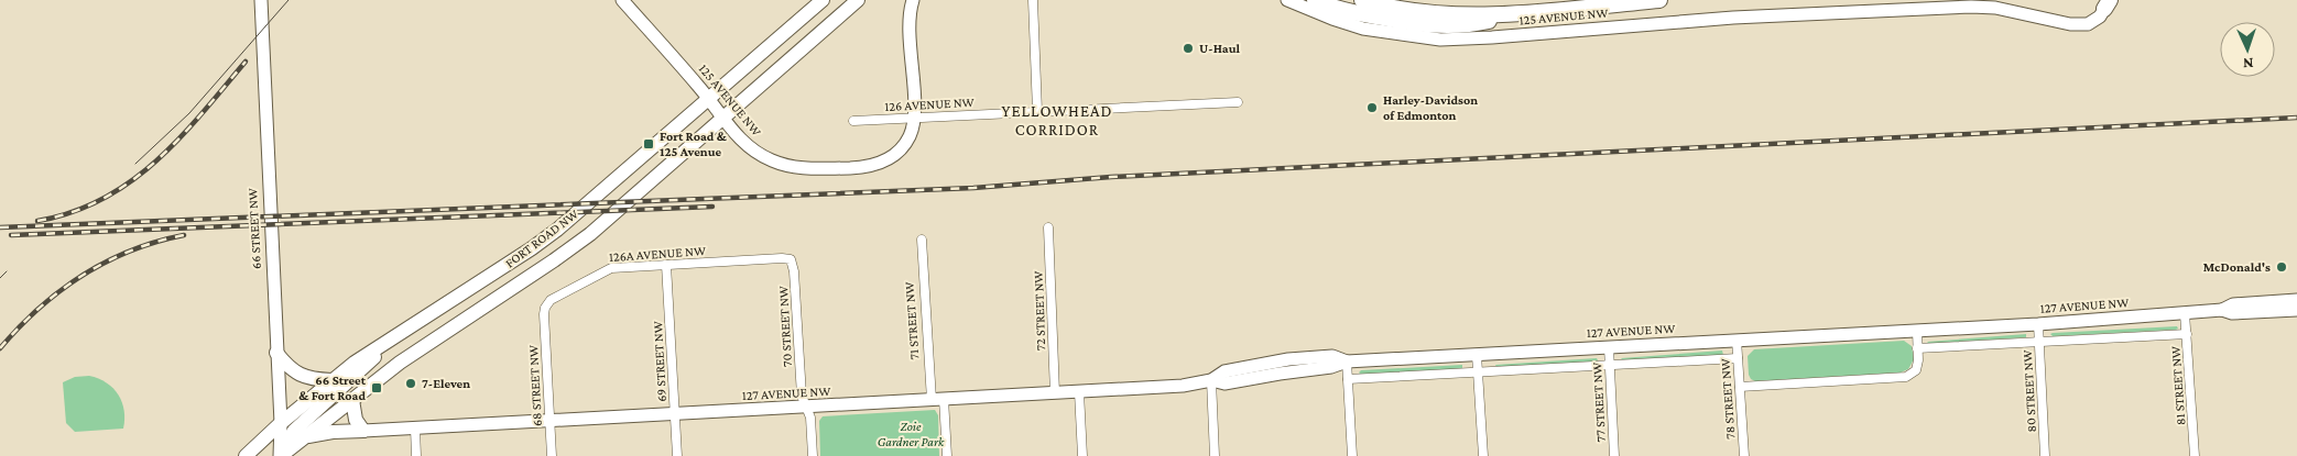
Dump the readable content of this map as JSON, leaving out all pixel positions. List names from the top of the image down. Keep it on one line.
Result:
{"streets":{"main road":["FORT ROAD NW"],"street":["125 AVENUE NW","126 AVENUE NW","66 STREET NW","126A AVENUE NW","127 AVENUE NW","72 STREET NW","71 STREET NW","70 STREET NW","69 STREET NW","68 STREET NW","81 STREET NW","80 STREET NW","78 STREET NW","77 STREET NW"]},"crossings":[["125 AVENUE NW","126 AVENUE NW"],["125 AVENUE NW","FORT ROAD NW"],["66 STREET NW","FORT ROAD NW"],["126A AVENUE NW","70 STREET NW"],["126A AVENUE NW","69 STREET NW"],["126A AVENUE NW","68 STREET NW"],["127 AVENUE NW","72 STREET NW"],["127 AVENUE NW","71 STREET NW"],["127 AVENUE NW","70 STREET NW"],["127 AVENUE NW","69 STREET NW"],["127 AVENUE NW","68 STREET NW"],["127 AVENUE NW","81 STREET NW"],["127 AVENUE NW","80 STREET NW"],["127 AVENUE NW","78 STREET NW"],["127 AVENUE NW","77 STREET NW"]],"districts":["YELLOWHEAD CORRIDOR"],"parks":["Zoie Gardner Park"],"places":{"other":["U-Haul","Harley-Davidson of Edmonton","McDonald's","7-Eleven"],"transit":["Fort Road & 125 Avenue","66 Street & Fort Road"]},"north":"bottom"}
